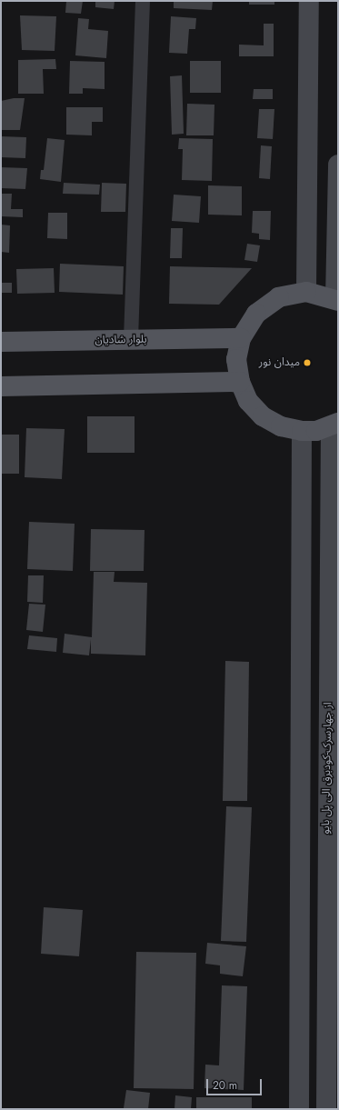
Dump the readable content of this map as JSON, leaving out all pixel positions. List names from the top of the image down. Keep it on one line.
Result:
{"streets":{"main road":["بلوار شادیان"],"street":["از جهارسرک-کودبرق الی پل بایو"]},"places":["میدان نور"],"scale_bar":"20 m"}
